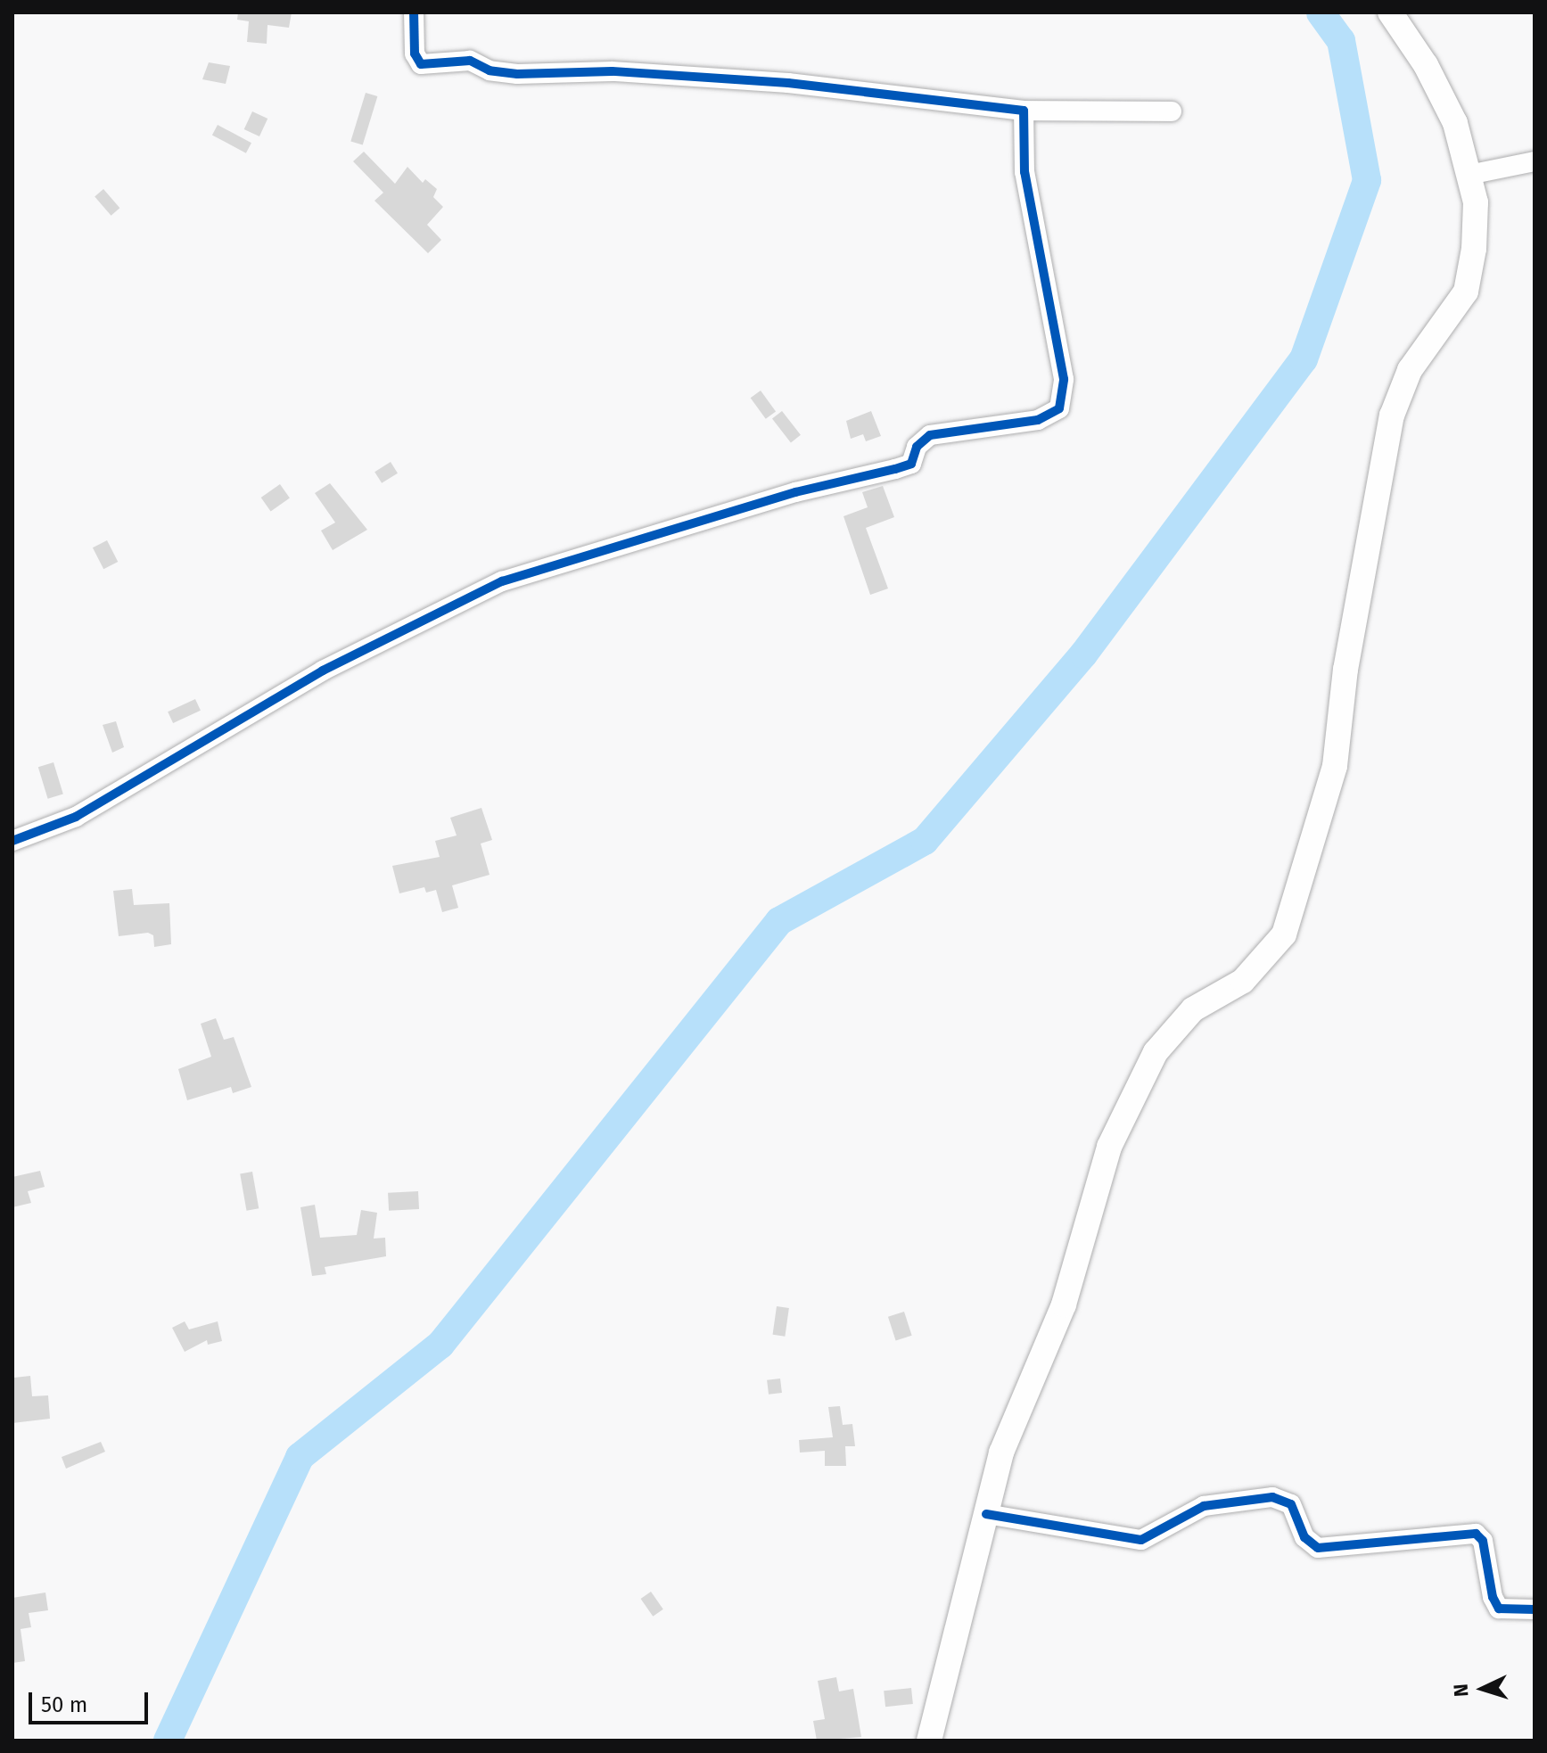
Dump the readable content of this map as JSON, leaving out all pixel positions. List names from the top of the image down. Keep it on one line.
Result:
{"scale_bar":"50 m","north":"left"}
